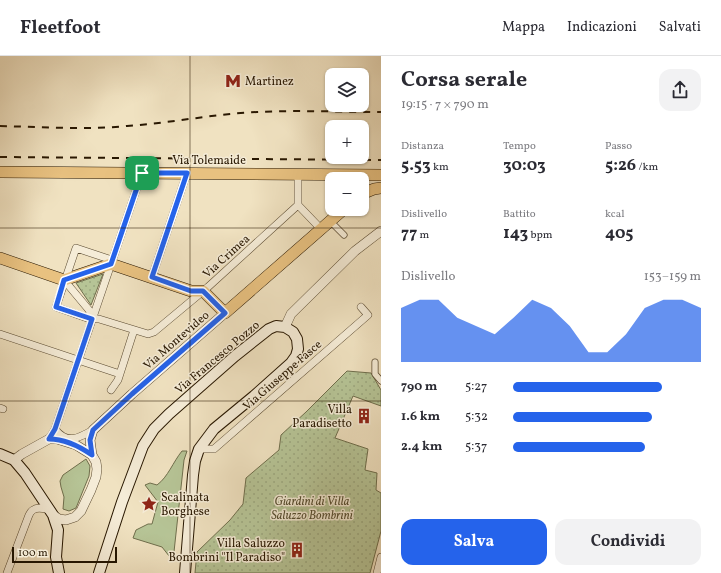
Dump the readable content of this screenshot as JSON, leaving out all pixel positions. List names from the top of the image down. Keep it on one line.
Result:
{"streets":{"main road":["Via Tolemaide","Via Montevideo","Via Francesco Pozzo"],"street":["Via Crimea","Via Giuseppe Fasce"]},"parks":["Giardini di Villa Saluzzo Bombrini"],"places":{"metro station":["Martinez"],"building":["Villa Paradisetto","Villa Saluzzo Bombrini \"Il Paradiso\""],"place":["Scalinata Borghese"]},"scale_bar":"100 m","page":{"header":"Fleetfoot","nav":["Mappa","Indicazioni","Salvati"],"heading":["Corsa serale","19:15 · 7 × 790 m"],"map_buttons":["+","−"],"stats":[["Distanza","5.53 km"],["Tempo","30:03"],["Passo","5:26 /km"],["Dislivello","77 m"],["Battito","143 bpm"],["kcal","405"]],"chart":["Dislivello","153–159 m"],"list":[{"name":"790 m","note":"5:27"},{"name":"1.6 km","note":"5:32"},{"name":"2.4 km","note":"5:37"}],"buttons":["Salva","Condividi"],"scale":"100 m"}}
